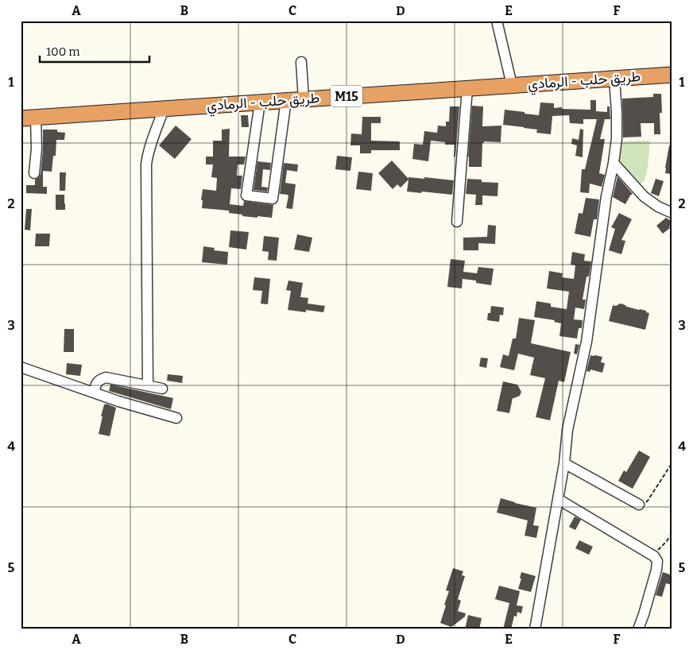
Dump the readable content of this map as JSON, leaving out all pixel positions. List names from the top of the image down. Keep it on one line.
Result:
{"streets":{"highway":["طريق حلب - الرمادي","M15"]},"scale_bar":"100 m","grid":{"columns":["A","B","C","D","E","F"],"rows":["1","2","3","4","5"]}}
